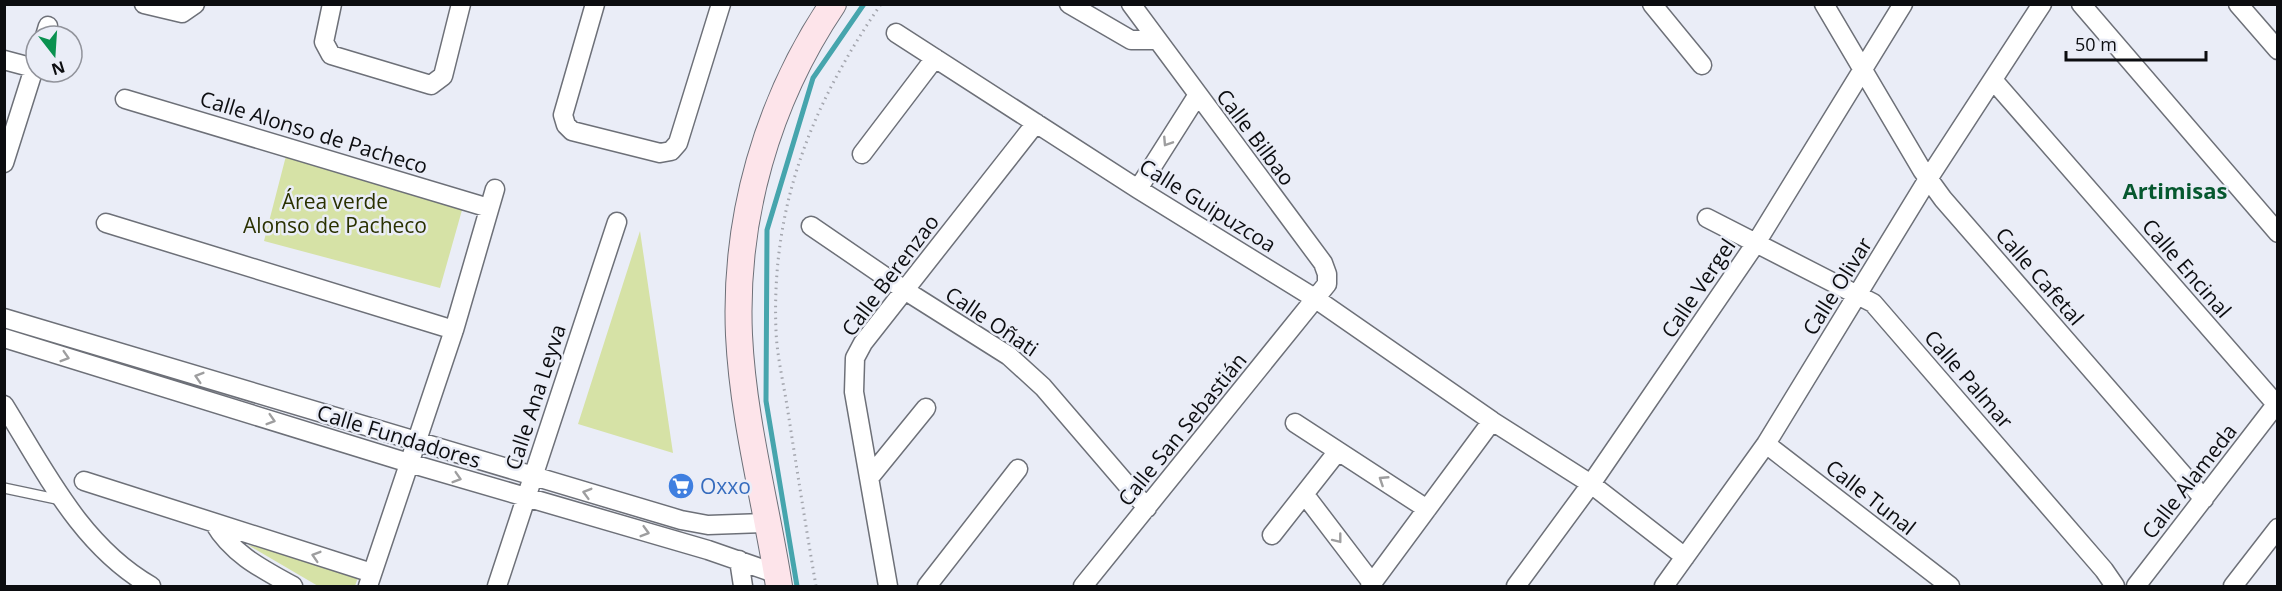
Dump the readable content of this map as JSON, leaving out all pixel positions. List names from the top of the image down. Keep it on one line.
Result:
{"streets":{"street":["Calle Alonso de Pacheco","Calle Bilbao","Calle Guipuzcoa","Calle Encinal","Calle Berenzao","Calle Cafetal","Calle Olivar","Calle Vergel","Calle Oñati","Calle Palmar","Calle Ana Leyva","Calle San Sebastián","Calle Fundadores","Calle Alameda","Calle Tunal"]},"crossings":[["Calle Bilbao","Calle Guipuzcoa"],["Calle Bilbao","Calle San Sebastián"],["Calle Guipuzcoa","Calle Berenzao"],["Calle Guipuzcoa","Calle Olivar"],["Calle Guipuzcoa","Calle Vergel"],["Calle Guipuzcoa","Calle San Sebastián"],["Calle Encinal","Calle Olivar"],["Calle Encinal","Calle Alameda"],["Calle Berenzao","Calle Oñati"],["Calle Cafetal","Calle Olivar"],["Calle Cafetal","Calle Vergel"],["Calle Cafetal","Calle Alameda"],["Calle Olivar","Calle Palmar"],["Calle Olivar","Calle Tunal"],["Calle Vergel","Calle Palmar"],["Calle Oñati","Calle San Sebastián"],["Calle Ana Leyva","Calle Fundadores"]],"districts":["Artimisas"],"parks":["Área verde Alonso de Pacheco"],"places":{"supermarket":["Oxxo"]},"scale_bar":"50 m","north":"bottom"}
